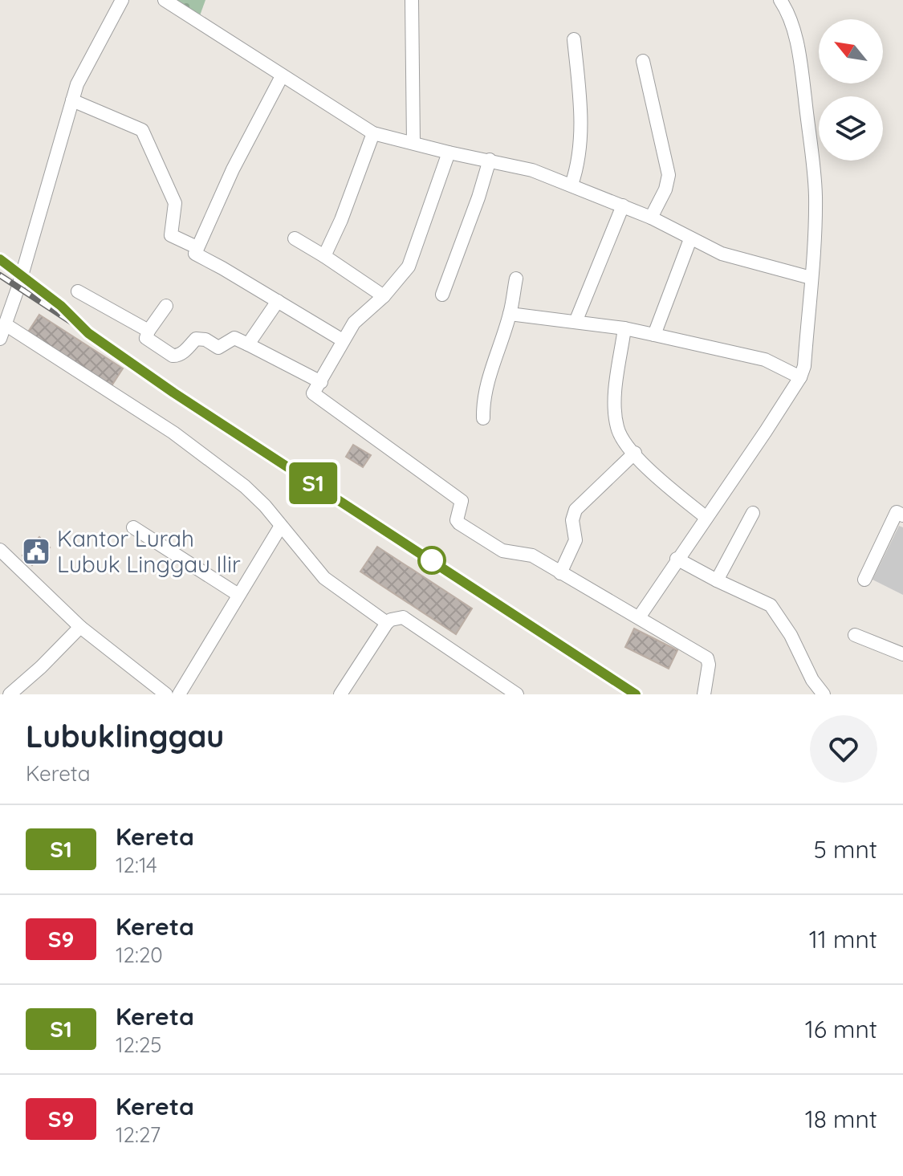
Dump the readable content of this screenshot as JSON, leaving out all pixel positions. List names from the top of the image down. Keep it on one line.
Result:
{"places":{"public building":["Kantor Lurah Lubuk Linggau Ilir"]},"north":"top left","page":{"on_map":"S1","heading":["Lubuklinggau","Kereta"],"list":[{"mark":"S1","name":"Kereta","note":"12:14","value":"5 mnt"},{"mark":"S9","name":"Kereta","note":"12:20","value":"11 mnt"},{"mark":"S1","name":"Kereta","note":"12:25","value":"16 mnt"},{"mark":"S9","name":"Kereta","note":"12:27","value":"18 mnt"}]}}
